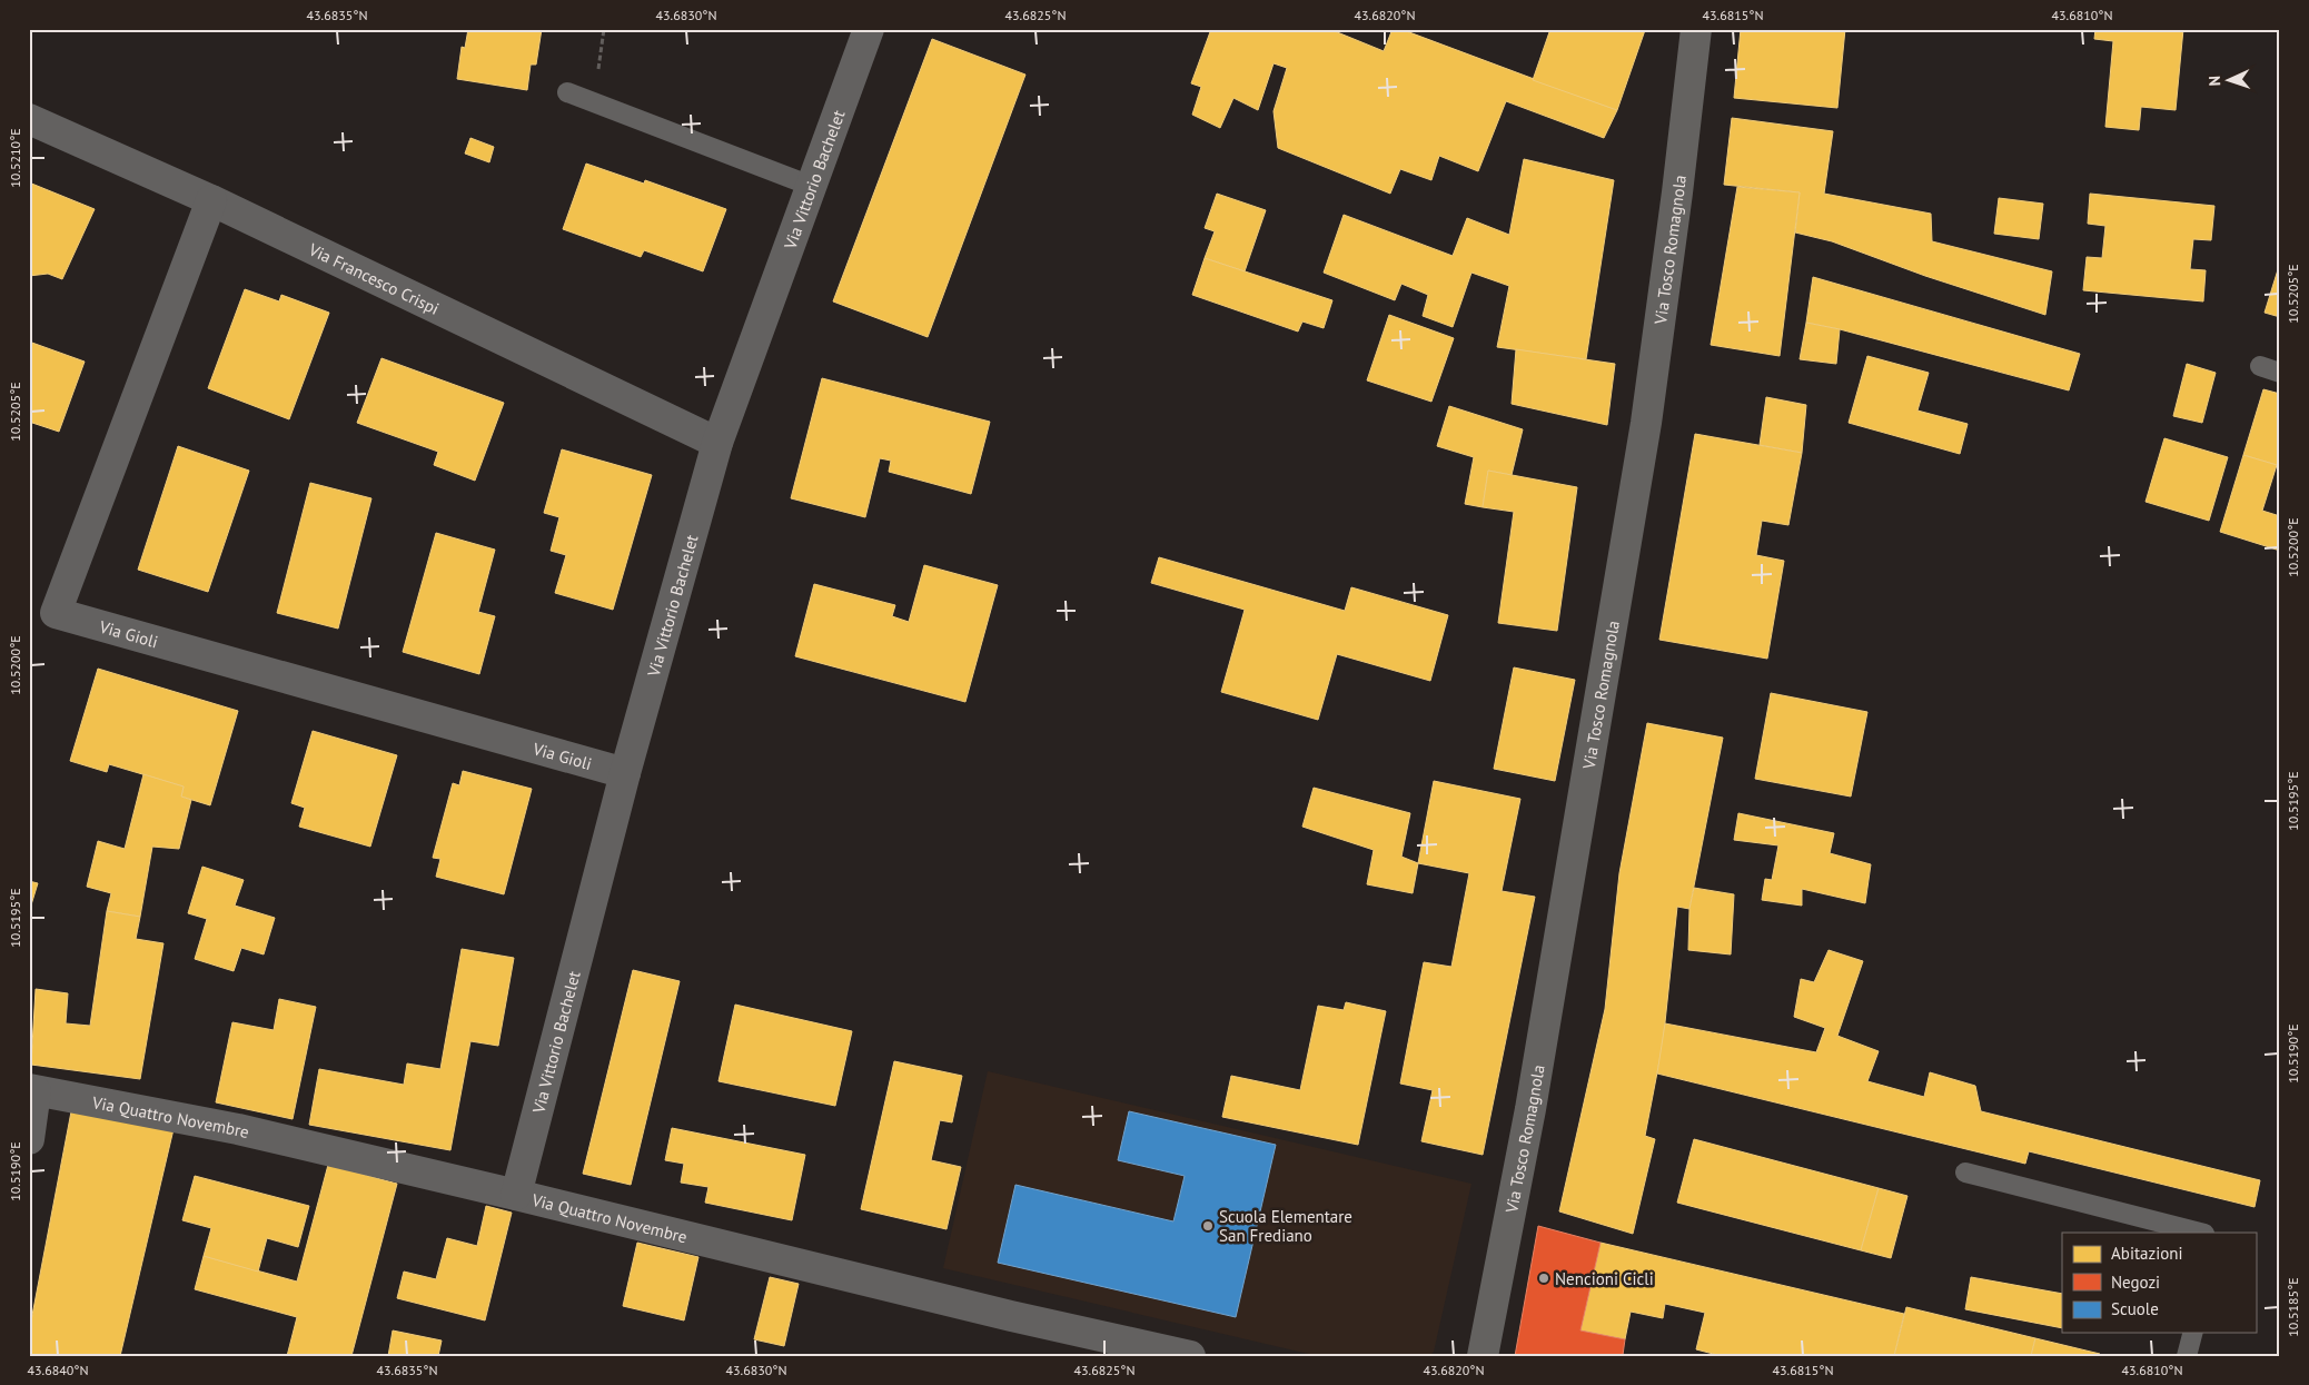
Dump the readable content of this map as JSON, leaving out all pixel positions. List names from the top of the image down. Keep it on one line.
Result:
{"streets":{"main road":["Via Tosco Romagnola"],"street":["Via Vittorio Bachelet","Via Francesco Crispi","Via Gioli","Via Quattro Novembre"]},"crossings":[["Via Vittorio Bachelet","Via Francesco Crispi"],["Via Vittorio Bachelet","Via Gioli"],["Via Vittorio Bachelet","Via Quattro Novembre"],["Via Francesco Crispi","Via Gioli"]],"places":["Scuola Elementare San Frediano","Nencioni Cicli"],"legend":["Abitazioni","Negozi","Scuole"],"north":"left","coordinates":["43.6835°N","43.6830°N","43.6825°N","43.6820°N","43.6815°N","43.6810°N","10.5210°E","10.5205°E","10.5200°E","10.5195°E","10.5190°E","10.5185°E","43.6840°N"]}
